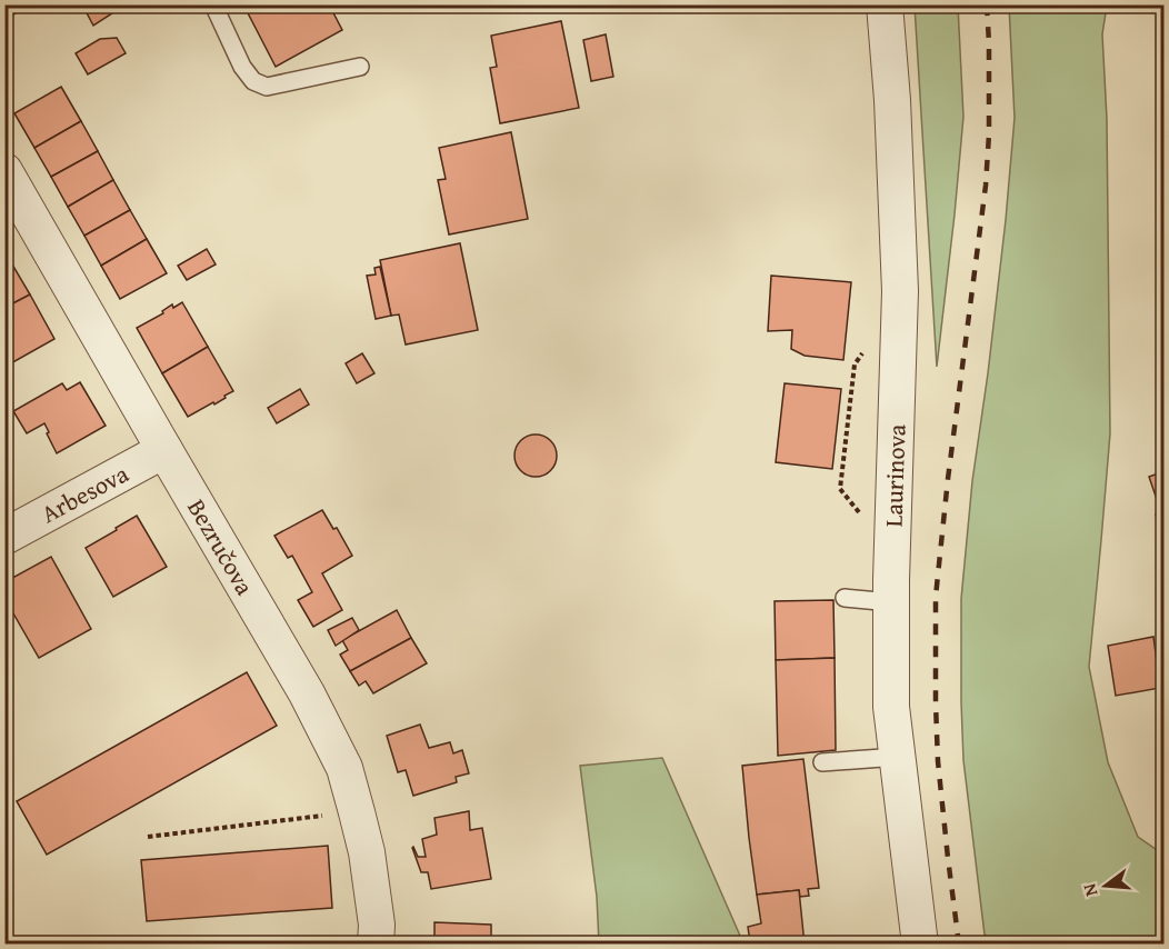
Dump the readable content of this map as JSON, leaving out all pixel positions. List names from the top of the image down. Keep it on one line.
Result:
{"streets":{"street":["Laurinova","Arbesova","Bezručova"]},"crossings":[["Arbesova","Bezručova"]],"north":"left"}
